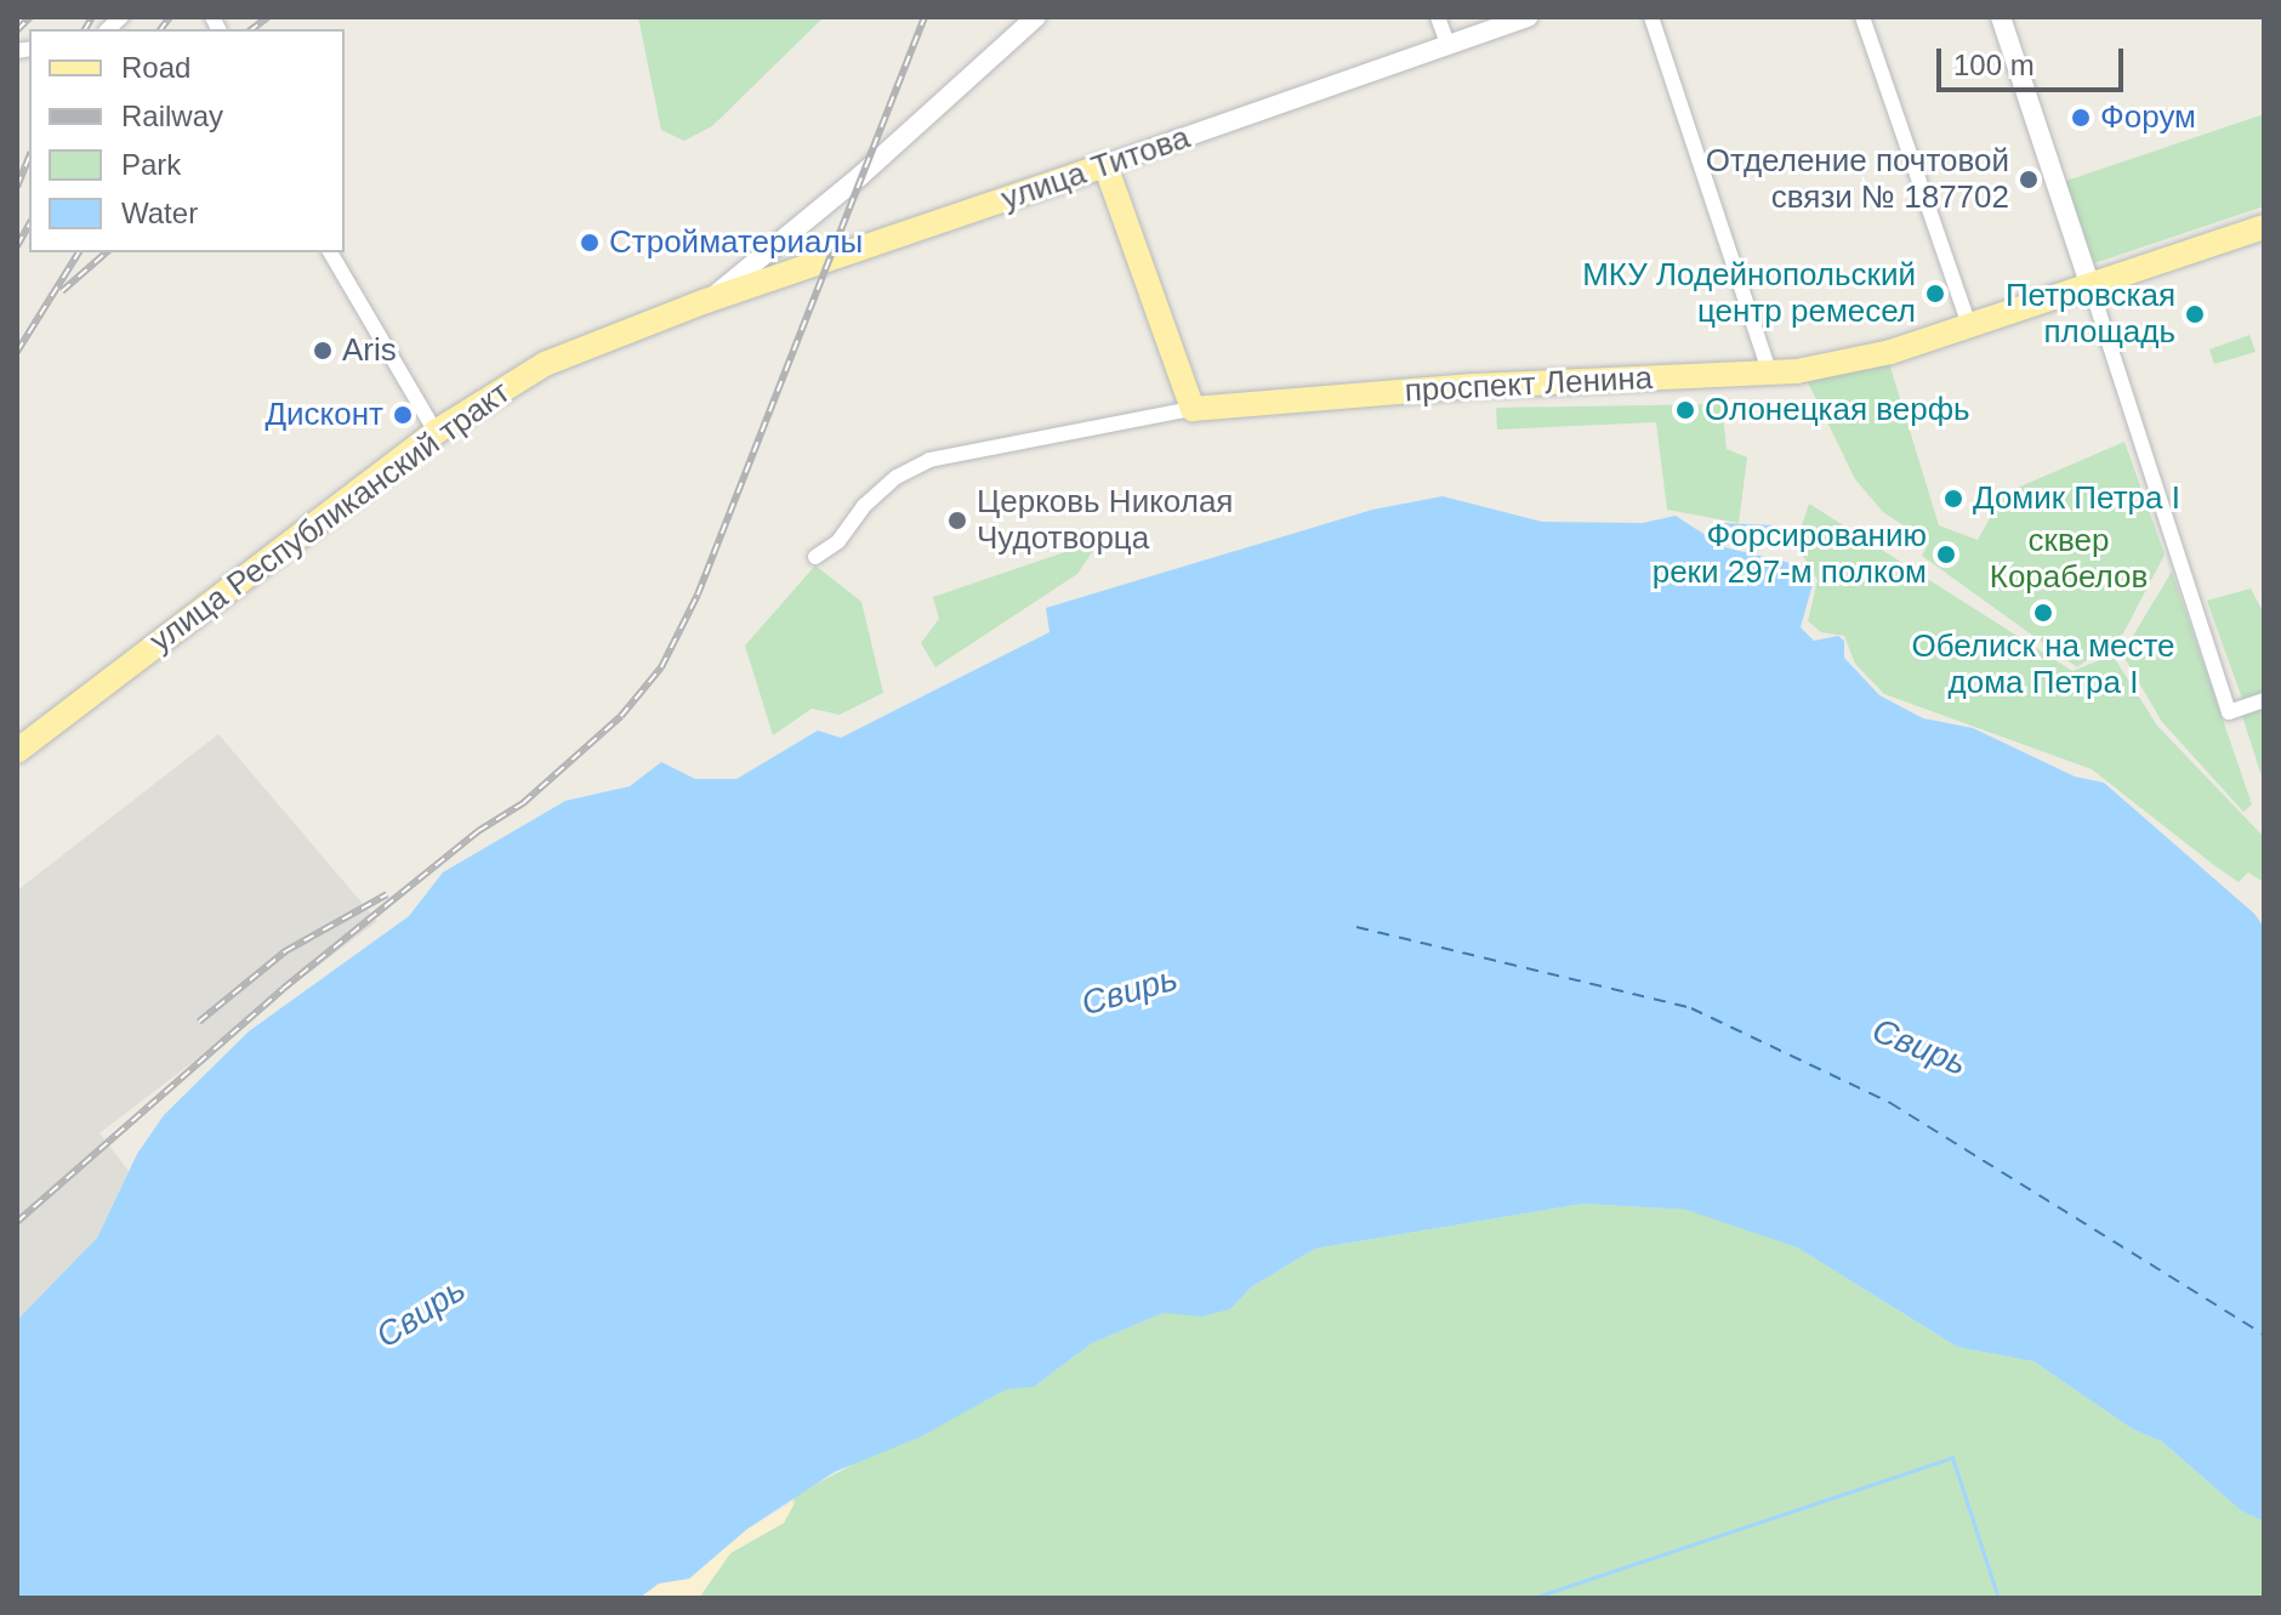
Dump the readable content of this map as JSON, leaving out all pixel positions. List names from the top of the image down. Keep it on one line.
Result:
{"streets":{"main road":["улица Титова","проспект Ленина","улица Республиканский тракт"]},"crossings":[["улица Титова","улица Республиканский тракт"]],"water":["Свирь"],"parks":["сквер Корабелов"],"places":["Форум","Отделение почтовой связи № 187702","Стройматериалы","МКУ Лодейнопольский центр ремесел","Петровская площадь","Aris","Олонецкая верфь","Дисконт","Домик Петра I","Церковь Николая Чудотворца","Форсированию реки 297-м полком","Обелиск на месте дома Петра I"],"legend":["Road","Railway","Park","Water"],"scale_bar":"100 m"}
